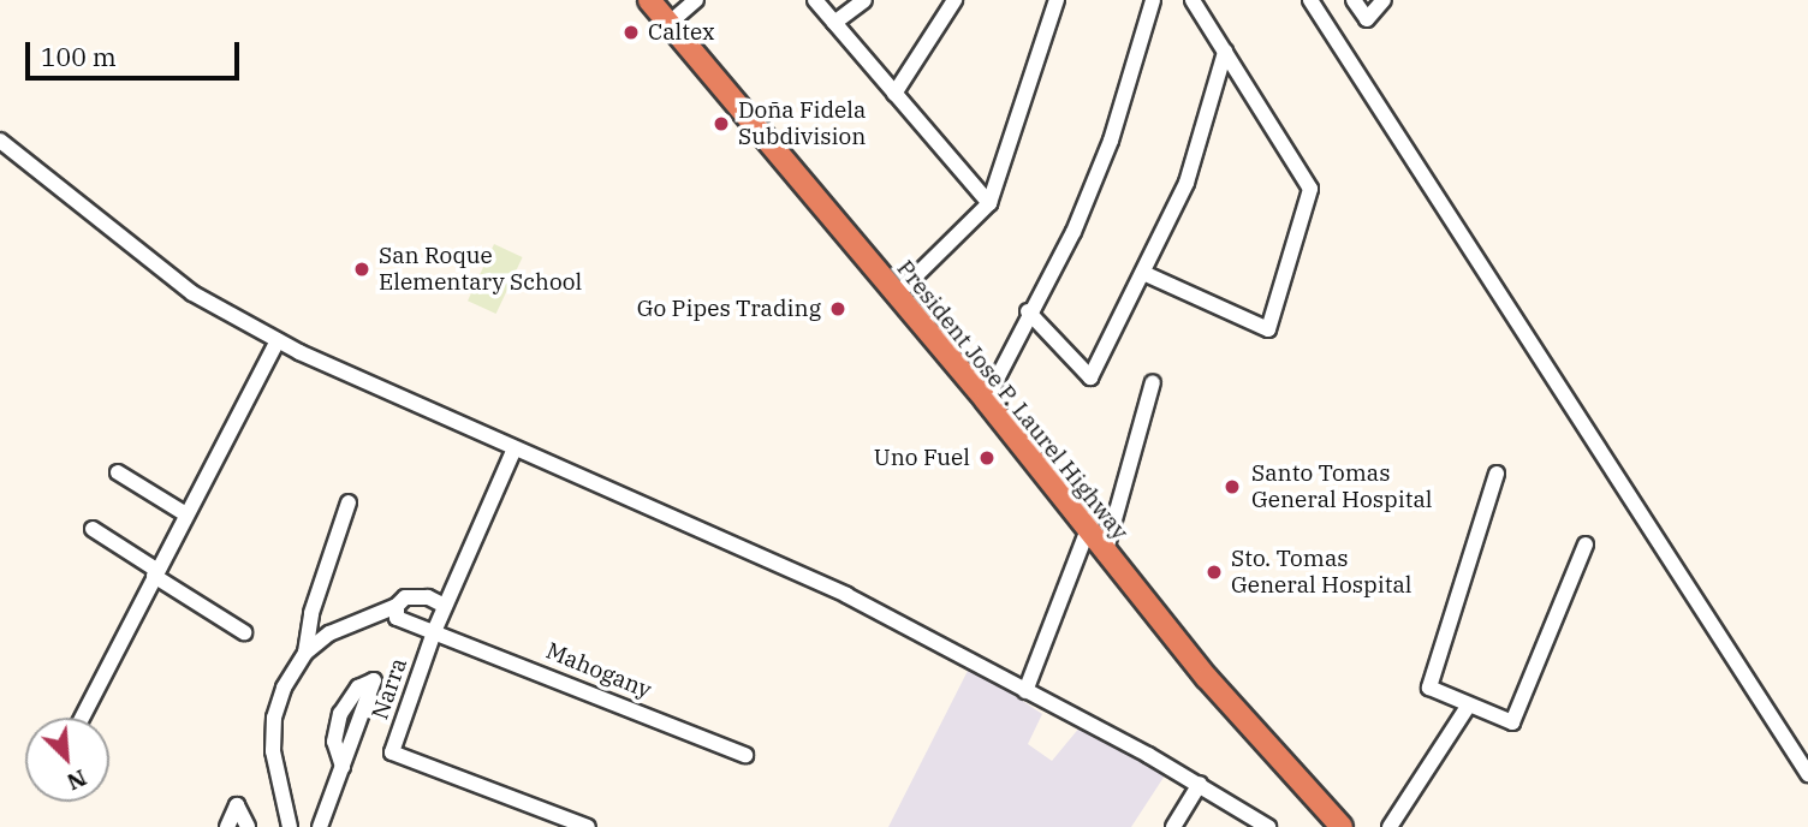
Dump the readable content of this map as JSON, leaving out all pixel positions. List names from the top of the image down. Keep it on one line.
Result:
{"streets":{"highway":["President Jose P. Laurel Highway"],"street":["Mahogany","Narra"]},"crossings":[["Mahogany","Narra"]],"places":["Caltex","Doña Fidela Subdivision","San Roque Elementary School","Go Pipes Trading","Uno Fuel","Santo Tomas General Hospital","Sto. Tomas General Hospital"],"scale_bar":"100 m","north":"bottom right"}
